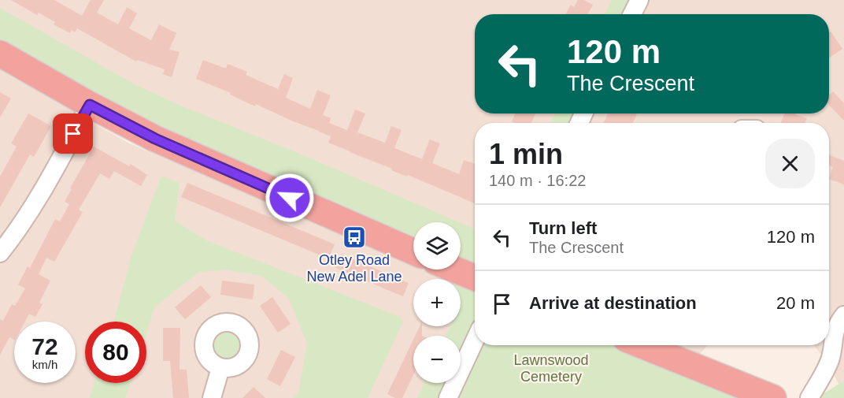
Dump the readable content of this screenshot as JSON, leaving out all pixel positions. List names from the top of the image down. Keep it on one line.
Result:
{"parks":["Lawnswood Cemetery"],"places":{"bus stop":["Otley Road New Adel Lane"]},"page":{"turn":["120 m","The Crescent"],"heading":["1 min","140 m · 16:22"],"list":[{"name":"Turn left","note":"The Crescent","value":"120 m"},{"name":"Arrive at destination","value":"20 m"}],"map_buttons":["+","−"],"speed":"72 km/h","limit":"80"}}
